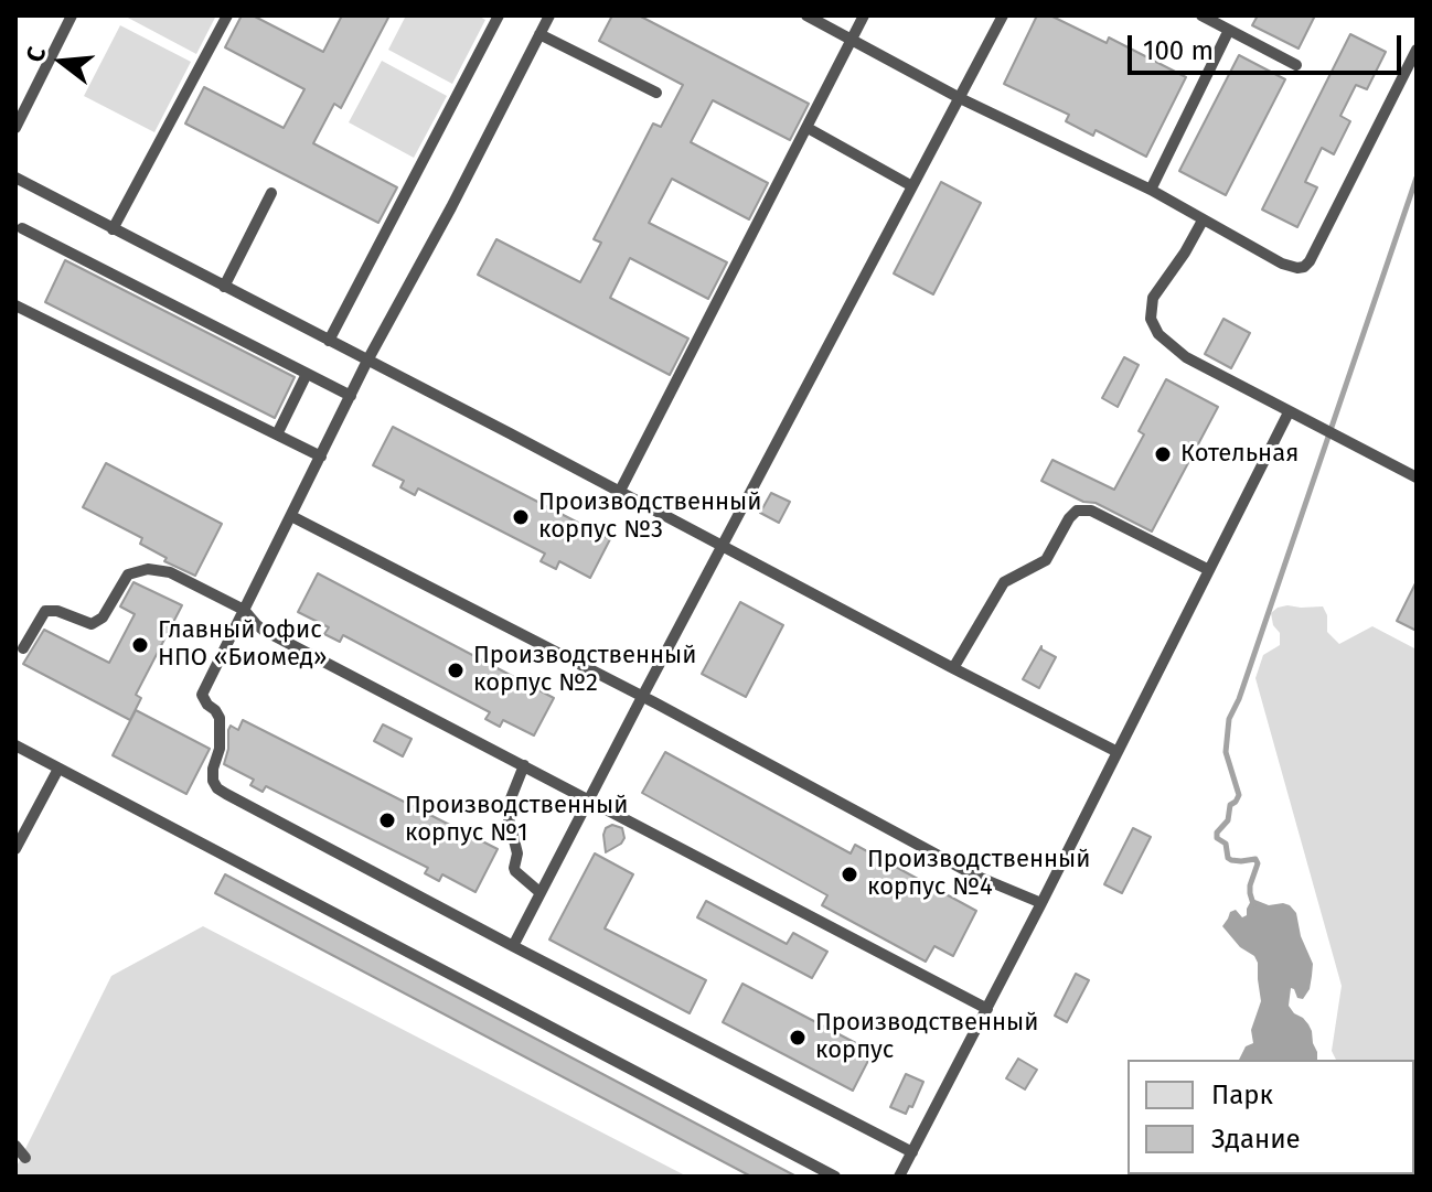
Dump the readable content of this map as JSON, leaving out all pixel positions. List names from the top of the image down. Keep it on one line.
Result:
{"places":["Котельная","Производственный корпус №3","Главный офис НПО «Биомед»","Производственный корпус №2","Производственный корпус №1","Производственный корпус №4","Производственный корпус"],"legend":["Парк","Здание"],"scale_bar":"100 m","north":"left"}
